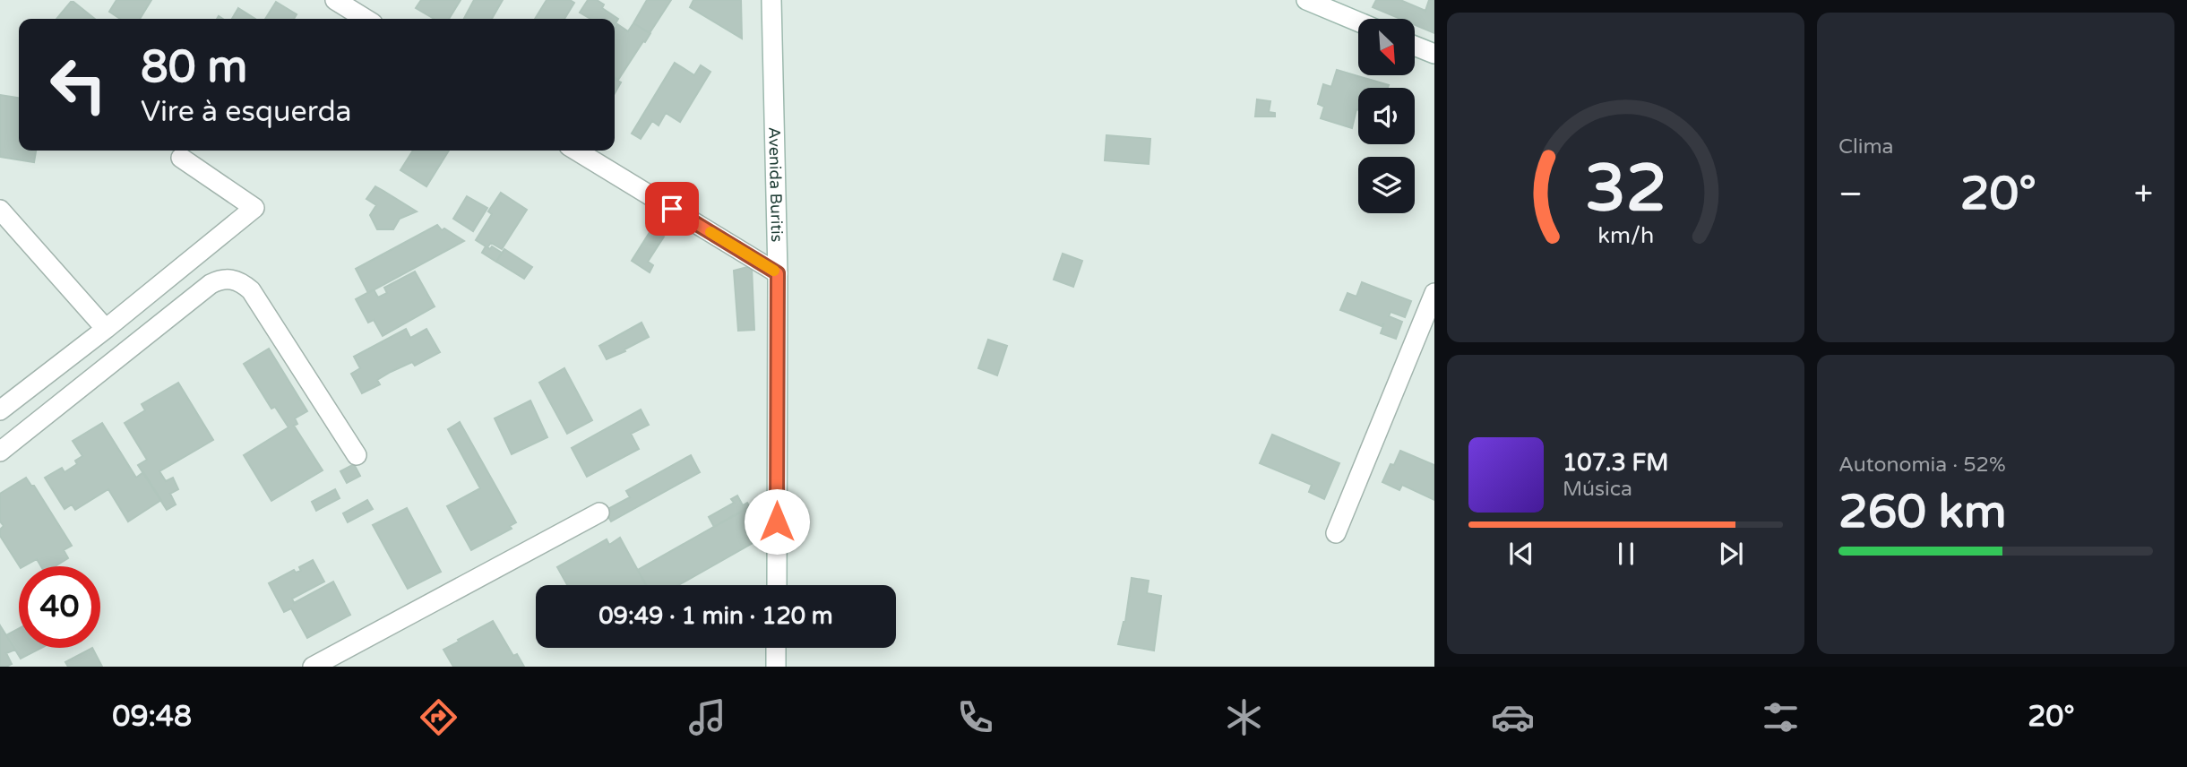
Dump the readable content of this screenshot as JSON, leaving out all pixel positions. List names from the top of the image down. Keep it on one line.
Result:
{"streets":{"street":["Avenida Buritis"]},"north":"bottom right","page":{"tile":["Clima",["Autonomia · 52%","260 km"]],"turn":["80 m","Vire à esquerda"],"heat":["−","20°","+"],"song":["107.3 FM","Música"],"limit":"40","trip":"09:49 · 1 min · 120 m","tabs":["09:48","20°"],"gauge":["32","km/h"]}}
